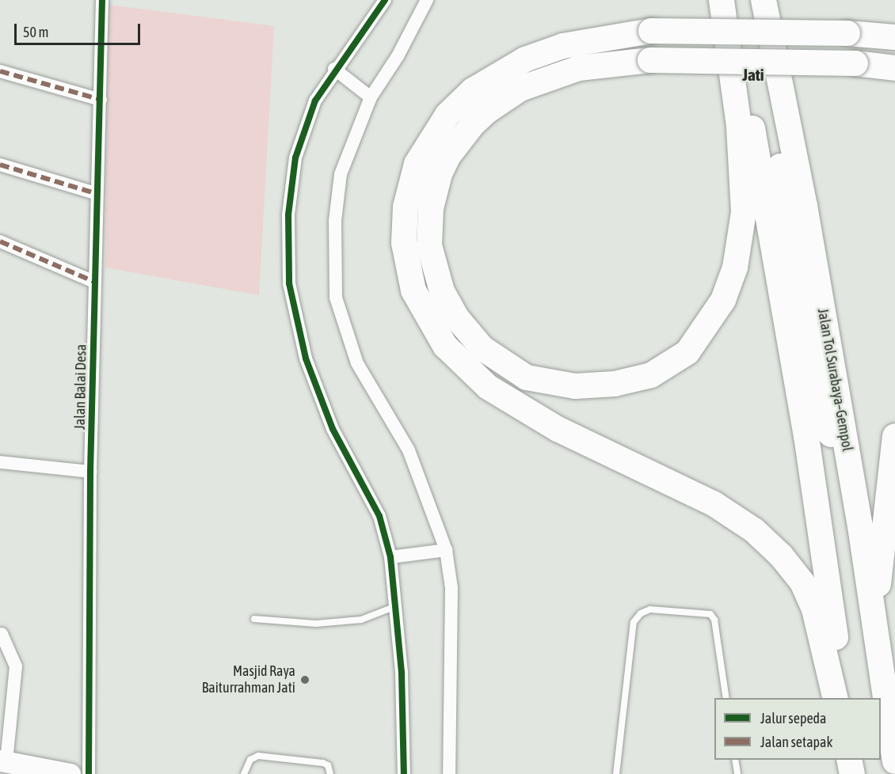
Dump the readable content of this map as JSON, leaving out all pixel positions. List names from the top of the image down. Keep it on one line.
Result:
{"streets":{"highway":["Jalan Tol Surabaya–Gempol"],"street":["Jalan Balai Desa"]},"districts":["Jati"],"places":["Masjid Raya Baiturrahman Jati"],"legend":["Jalur sepeda","Jalan setapak"],"scale_bar":"50 m"}
